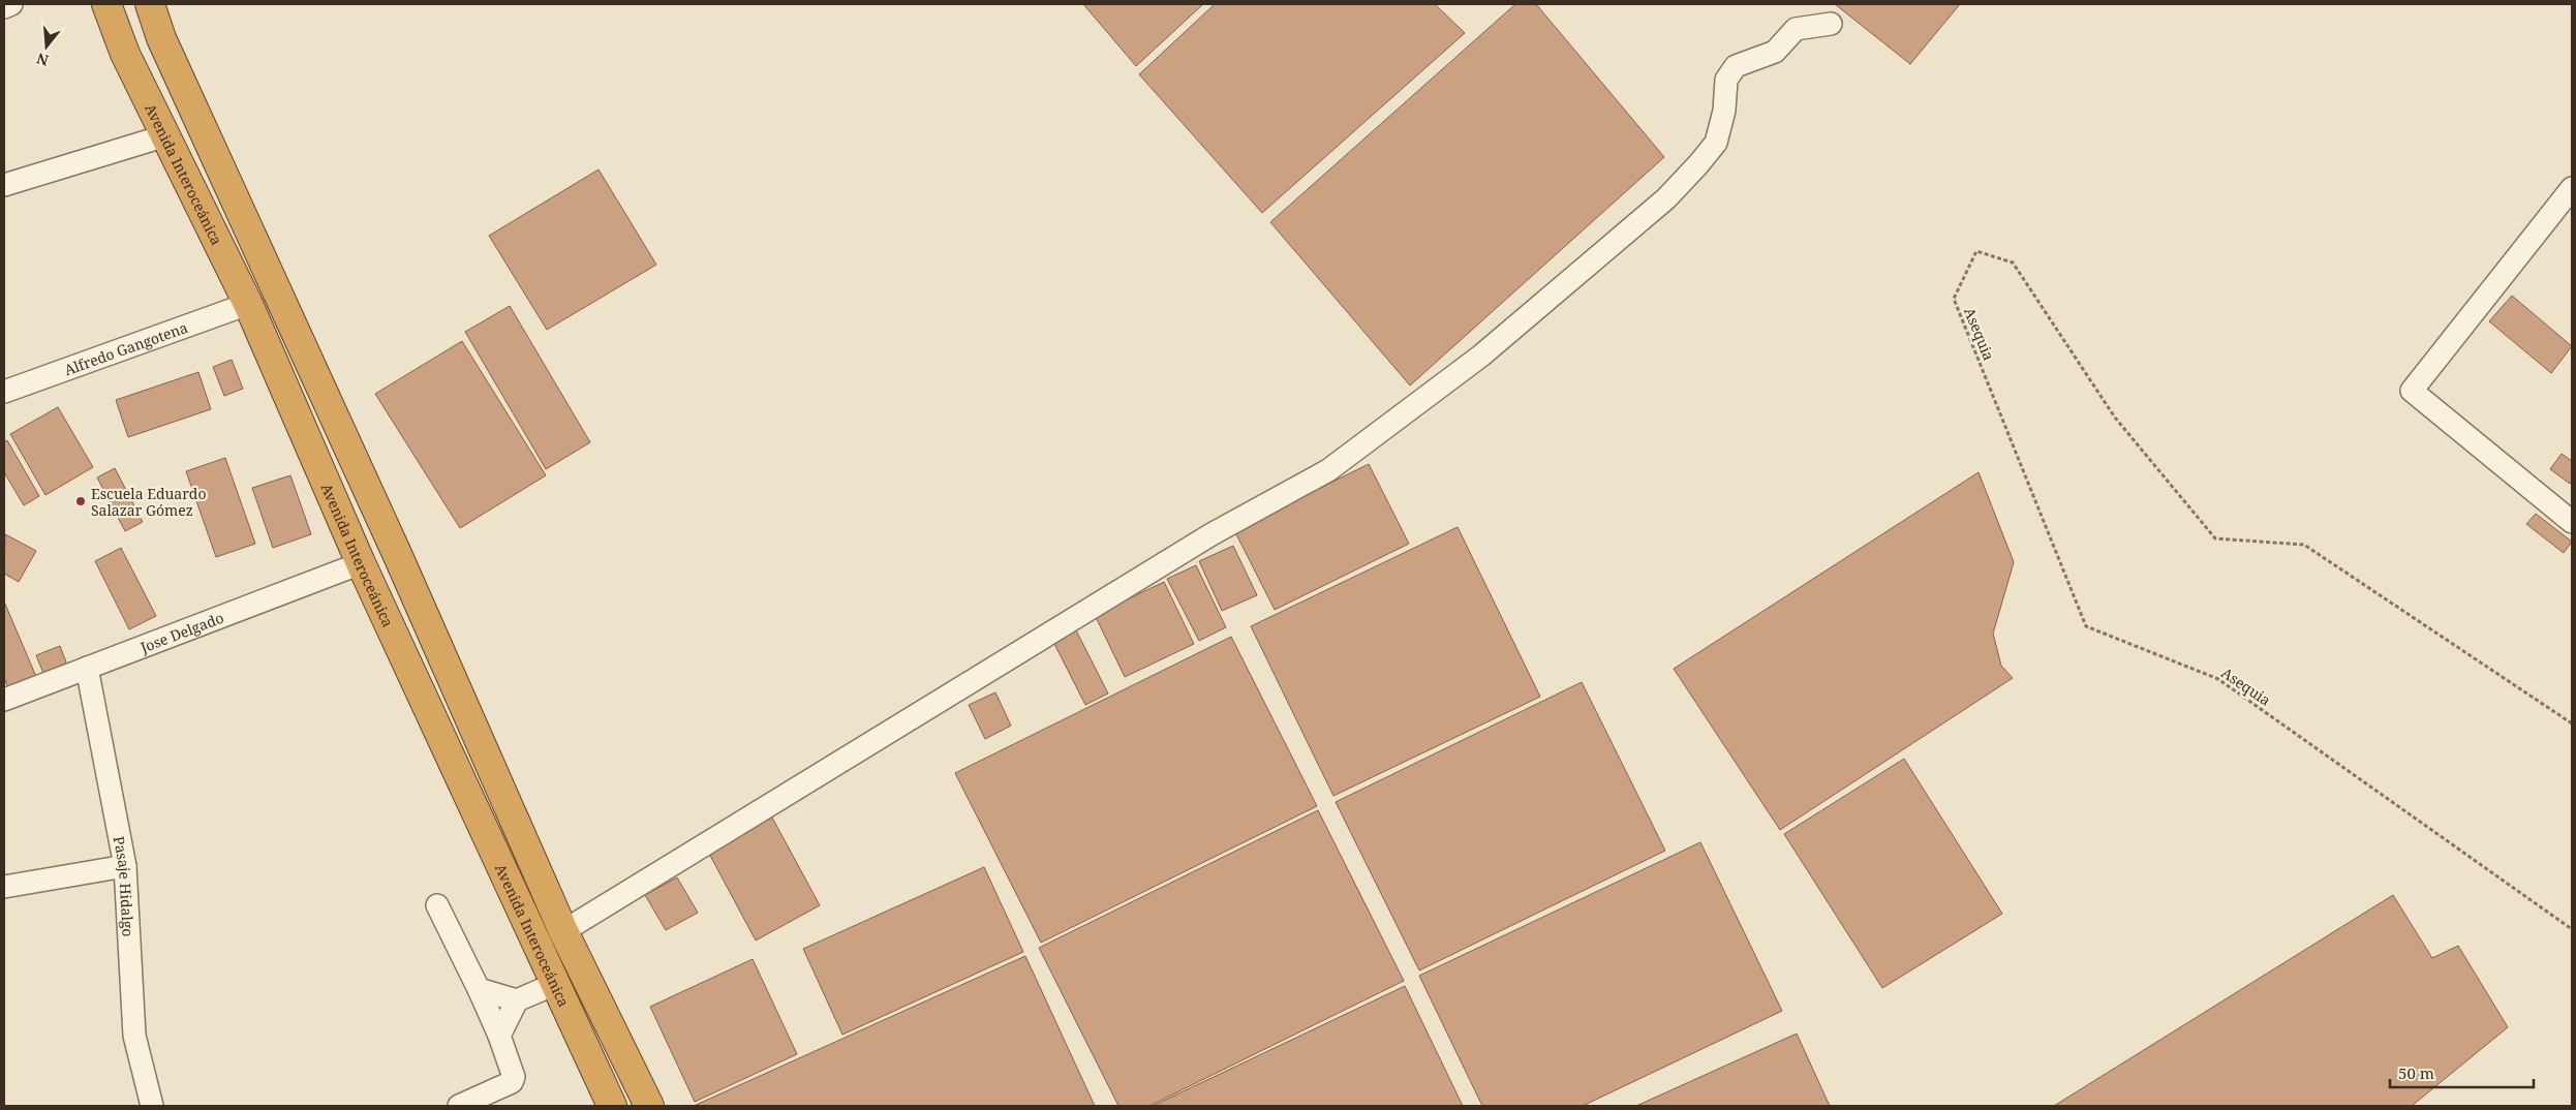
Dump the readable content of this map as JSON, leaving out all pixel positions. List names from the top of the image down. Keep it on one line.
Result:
{"streets":{"highway":["Avenida Interoceánica"],"street":["Alfredo Gangotena","Jose Delgado","Pasaje Hidalgo"],"path":["Asequia"]},"crossings":[["Avenida Interoceánica","Alfredo Gangotena"],["Avenida Interoceánica","Jose Delgado"],["Jose Delgado","Pasaje Hidalgo"]],"places":["Escuela Eduardo Salazar Gómez"],"scale_bar":"50 m","north":"bottom"}
